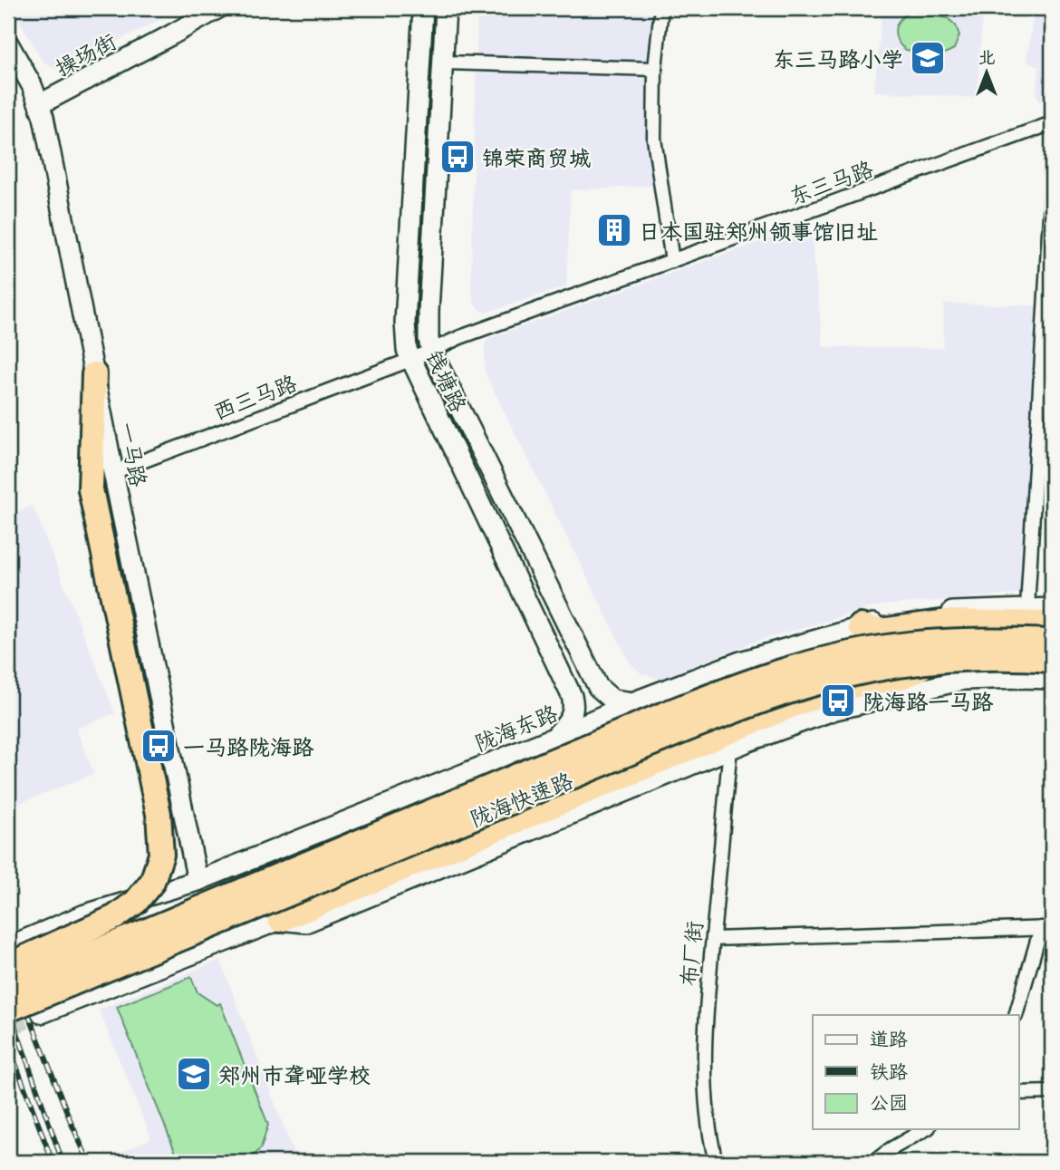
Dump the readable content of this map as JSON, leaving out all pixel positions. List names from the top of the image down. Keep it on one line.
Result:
{"streets":{"highway":["陇海快速路"],"street":["操场街","东三马路","钱塘路","西三马路","一马路","陇海东路","布厂街"]},"crossings":[["操场街","一马路"],["东三马路","钱塘路"],["东三马路","西三马路"],["钱塘路","西三马路"],["钱塘路","陇海东路"],["西三马路","一马路"],["一马路","陇海东路"]],"places":{"school or university":["东三马路小学","郑州市聋哑学校"],"bus stop":["锦荣商贸城","陇海路一马路","一马路陇海路"],"building":["日本国驻郑州领事馆旧址"]},"legend":["道路","铁路","公园"],"north":"top"}
